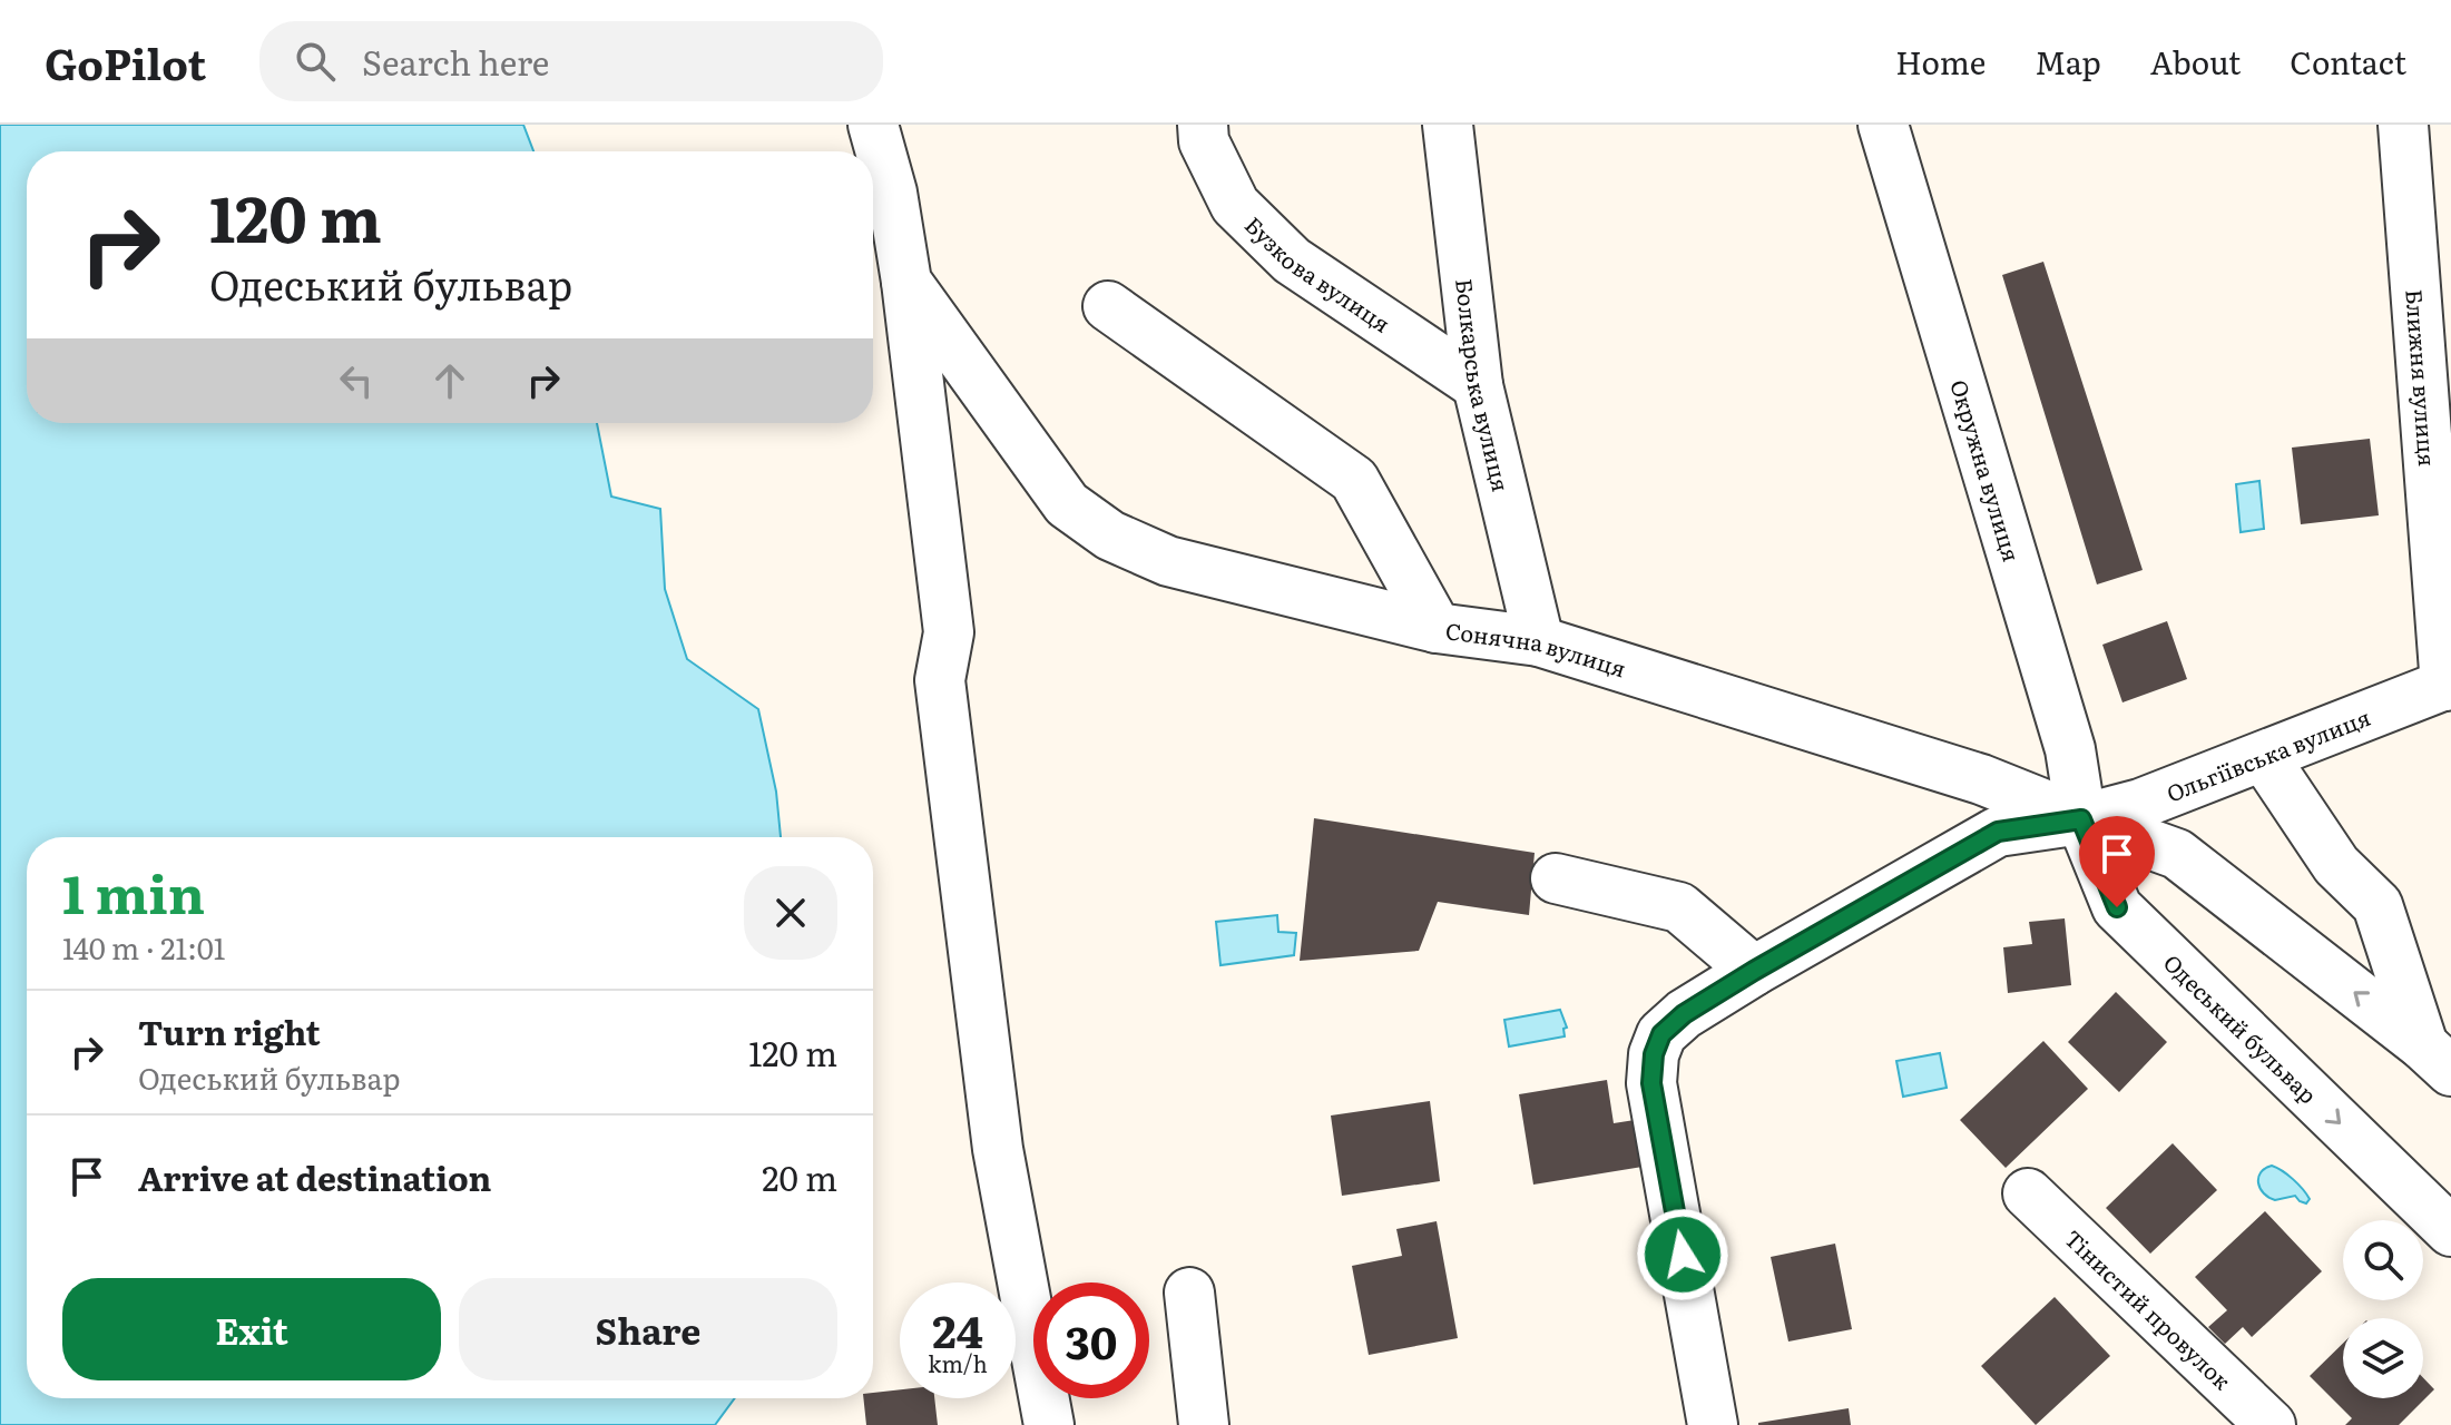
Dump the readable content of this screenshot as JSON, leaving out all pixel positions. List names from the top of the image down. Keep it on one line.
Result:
{"streets":{"street":["Бузкова вулиця","Ближня вулиця","Болкарська вулиця","Окружна вулиця","Сонячна вулиця","Ольгіївська вулиця","Одеський бульвар","Тінистий провулок"]},"crossings":[["Бузкова вулиця","Болкарська вулиця"],["Ближня вулиця","Ольгіївська вулиця"],["Болкарська вулиця","Сонячна вулиця"],["Окружна вулиця","Сонячна вулиця"],["Окружна вулиця","Ольгіївська вулиця"],["Окружна вулиця","Одеський бульвар"],["Сонячна вулиця","Ольгіївська вулиця"],["Сонячна вулиця","Одеський бульвар"],["Ольгіївська вулиця","Одеський бульвар"]],"page":{"header":"GoPilot","search":"Search here","nav":["Home","Map","About","Contact"],"turn":["120 m","Одеський бульвар"],"heading":["1 min","140 m · 21:01"],"list":[{"name":"Turn right","note":"Одеський бульвар","value":"120 m"},{"name":"Arrive at destination","value":"20 m"}],"buttons":["Exit","Share"],"speed":"24 km/h","limit":"30"}}
